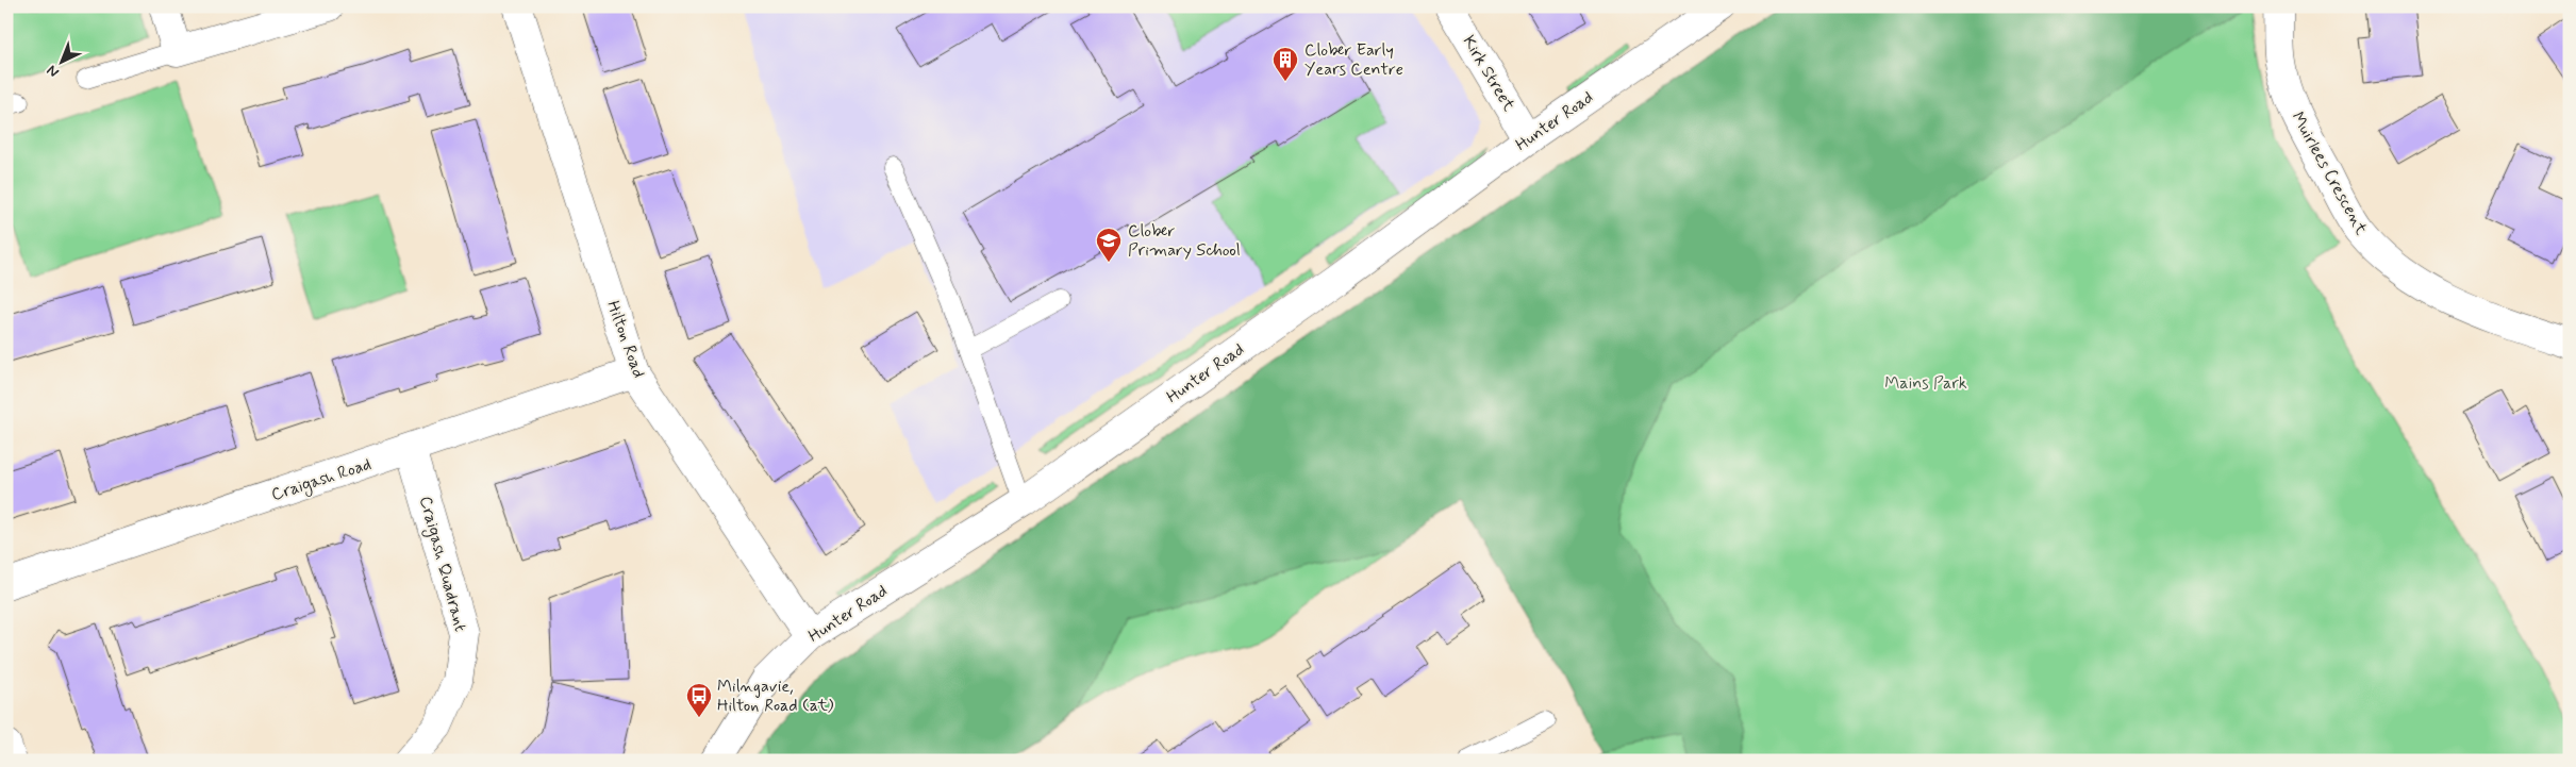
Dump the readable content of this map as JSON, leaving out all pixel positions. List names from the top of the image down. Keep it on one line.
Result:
{"streets":{"street":["Kirk Street","Hunter Road","Muirlees Crescent","Hilton Road","Craigash Road","Craigash Quadrant"]},"crossings":[["Kirk Street","Hunter Road"],["Hunter Road","Hilton Road"],["Hilton Road","Craigash Road"],["Craigash Road","Craigash Quadrant"]],"parks":["Mains Park"],"places":{"building":["Clober Early Years Centre"],"school or university":["Clober Primary School"],"bus stop":["Milngavie, Hilton Road (at)"]},"north":"bottom left"}
